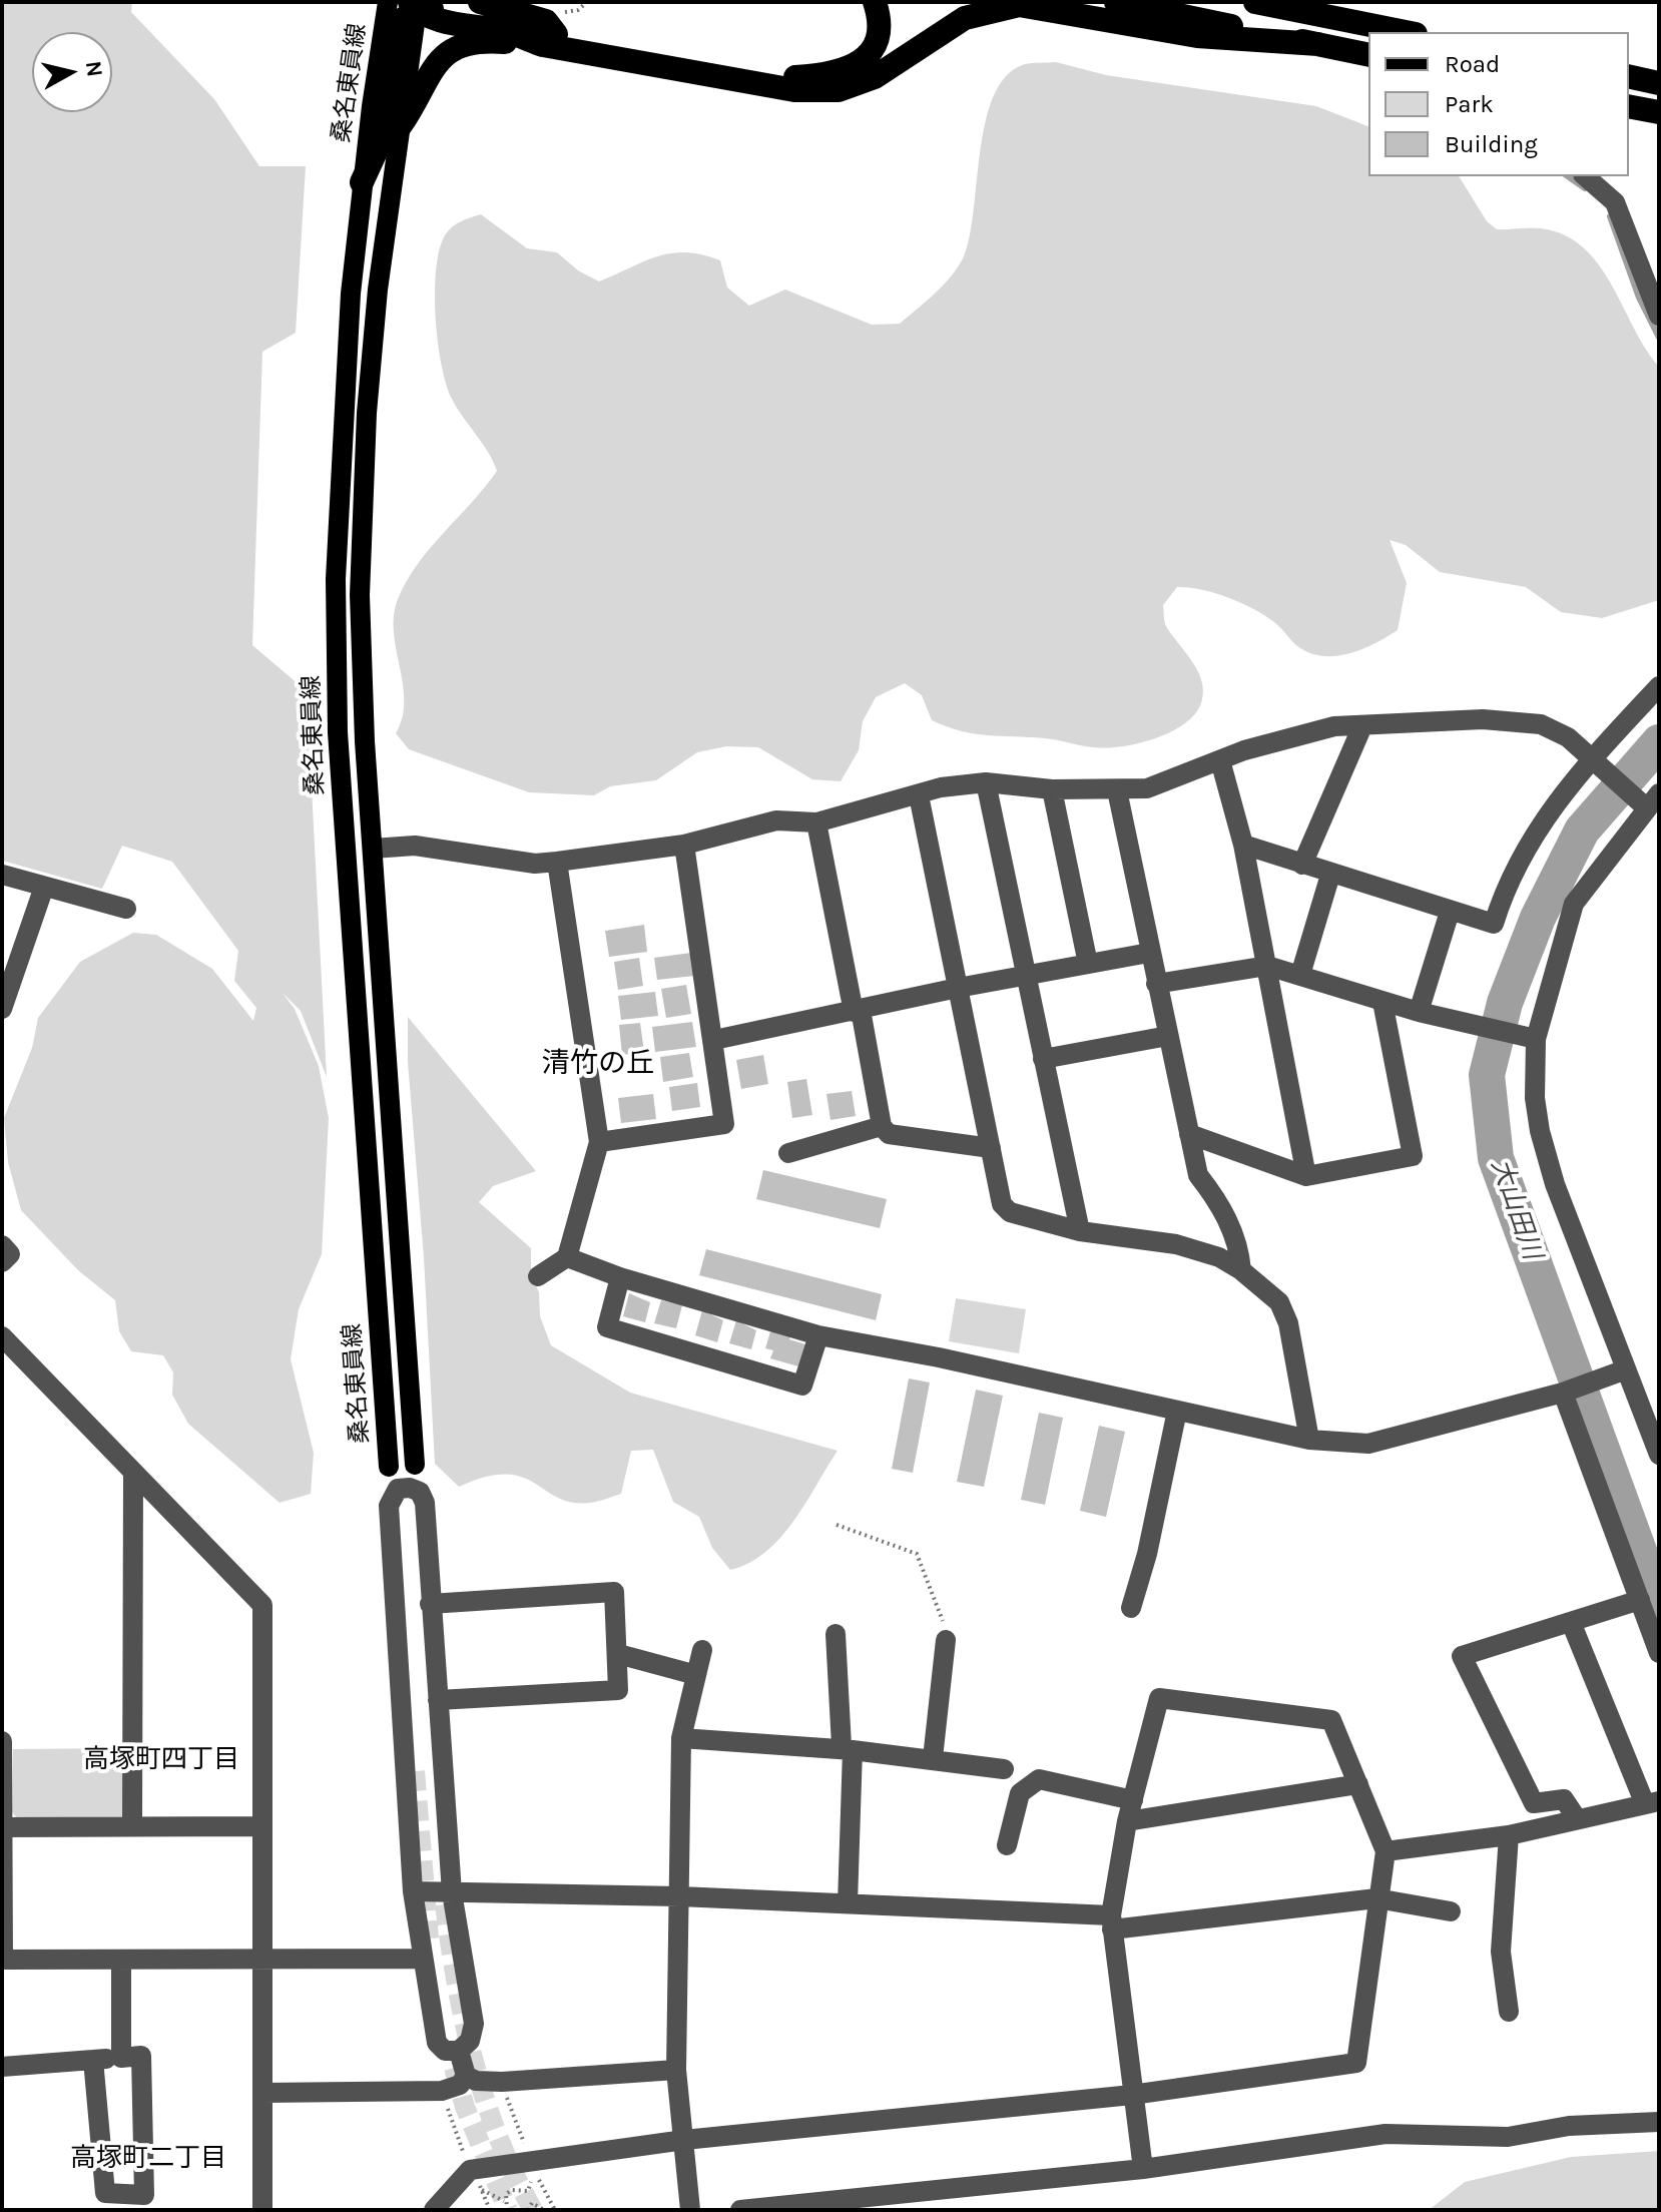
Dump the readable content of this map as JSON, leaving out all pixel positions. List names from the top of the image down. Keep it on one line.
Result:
{"streets":{"main road":["桑名東員線"]},"districts":["清竹の丘","高塚町四丁目","高塚町二丁目"],"water":["大山田川"],"legend":["Road","Park","Building"],"north":"right"}
